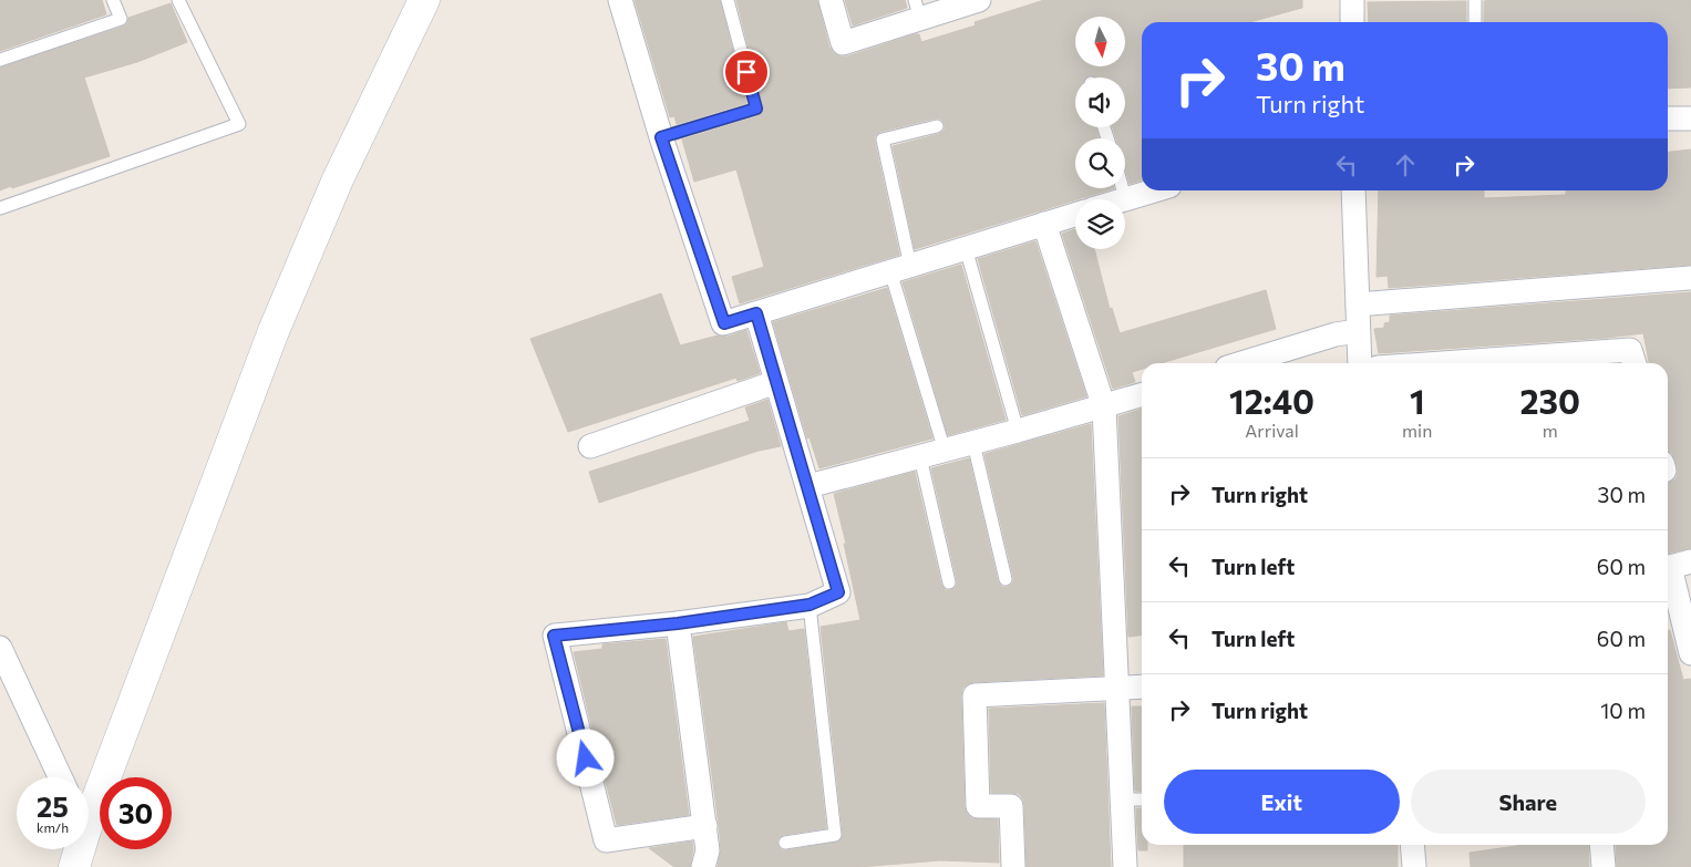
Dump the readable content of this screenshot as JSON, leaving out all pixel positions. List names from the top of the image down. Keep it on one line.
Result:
{"north":"bottom","page":{"turn":["30 m","Turn right"],"eta":["12:40","Arrival","1","min","230","m"],"list":[{"name":"Turn right","value":"30 m"},{"name":"Turn left","value":"60 m"},{"name":"Turn left","value":"60 m"},{"name":"Turn right","value":"10 m"}],"buttons":["Exit","Share"],"speed":"25 km/h","limit":"30"}}
